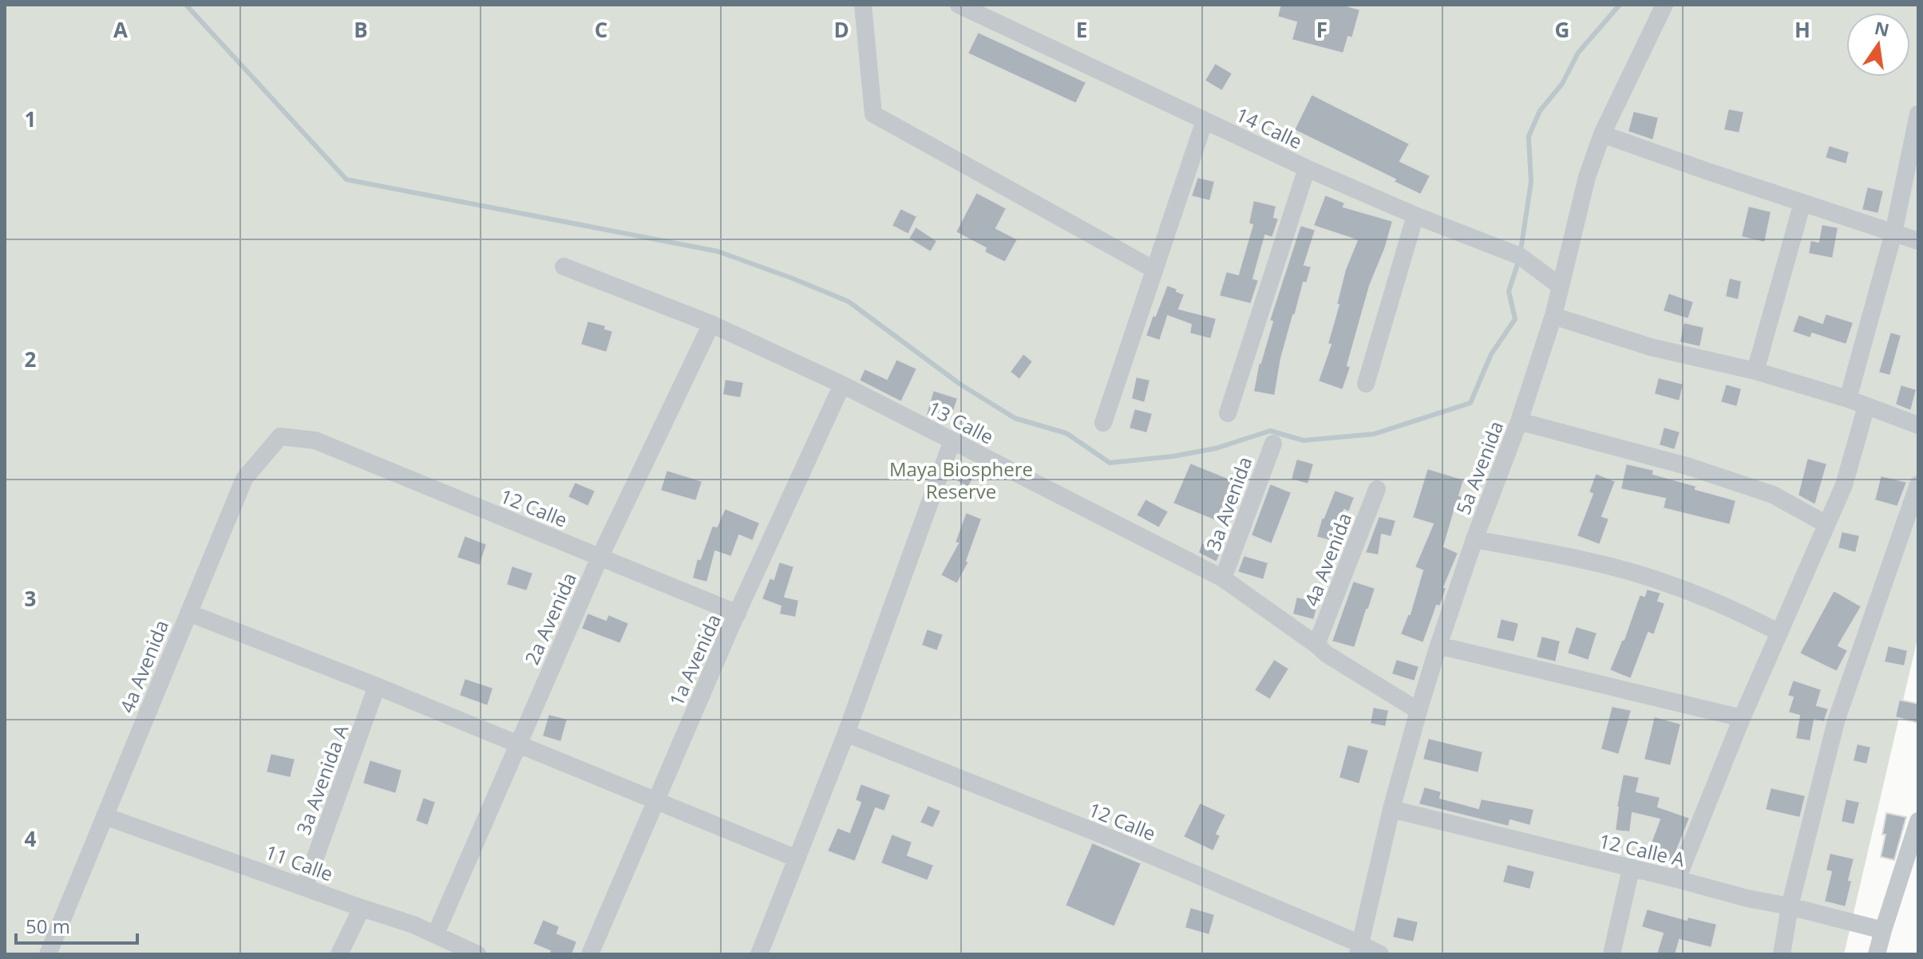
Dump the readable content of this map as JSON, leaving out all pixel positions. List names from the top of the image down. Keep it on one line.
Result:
{"streets":{"street":["14 Calle","13 Calle","5a Avenida","3a Avenida","12 Calle","4a Avenida","2a Avenida","1a Avenida","3a Avenida A","12 Calle A","11 Calle"]},"crossings":[["14 Calle","5a Avenida"],["13 Calle","5a Avenida"],["13 Calle","3a Avenida"],["13 Calle","4a Avenida"],["13 Calle","2a Avenida"],["13 Calle","1a Avenida"],["5a Avenida","12 Calle"],["5a Avenida","12 Calle A"],["12 Calle","4a Avenida"],["12 Calle","2a Avenida"],["12 Calle","1a Avenida"],["4a Avenida","11 Calle"],["2a Avenida","11 Calle"],["3a Avenida A","11 Calle"]],"parks":["Maya Biosphere Reserve"],"scale_bar":"50 m","north":"top","grid":{"columns":["A","B","C","D","E","F","G","H"],"rows":["1","2","3","4"]}}
